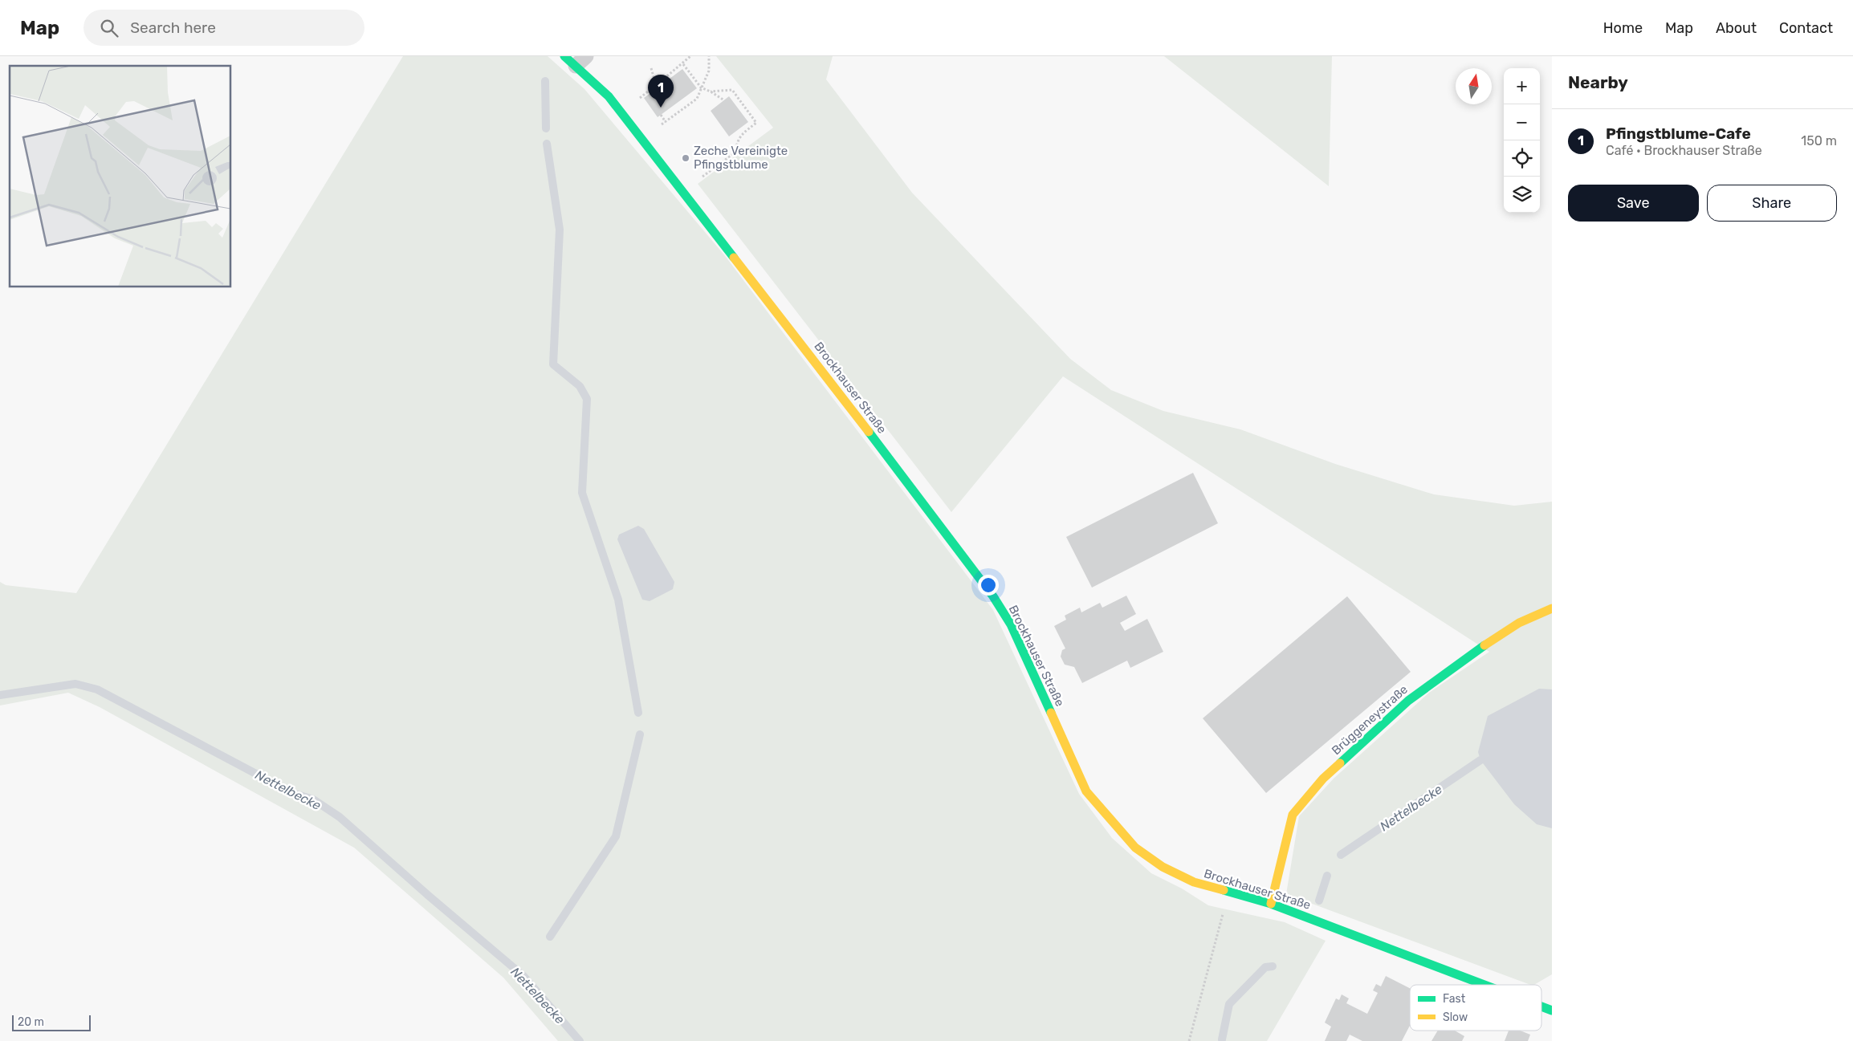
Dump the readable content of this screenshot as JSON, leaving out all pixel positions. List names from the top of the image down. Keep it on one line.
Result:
{"streets":{"street":["Brockhauser Straße","Brüggeneystraße"]},"crossings":[["Brockhauser Straße","Brüggeneystraße"]],"water":["Nettelbecke"],"places":["Zeche Vereinigte Pfingstblume"],"legend":["Fast","Slow"],"scale_bar":"20 m","north":"top","page":{"header":"Map","search":"Search here","nav":["Home","Map","About","Contact"],"heading":"Nearby","map_buttons":["+","−"],"pins":"1","list":[{"mark":"1","name":"Pfingstblume-Cafe","note":"Café · Brockhauser Straße","value":"150 m"}],"buttons":["Save","Share"],"scale":"20 m"}}
